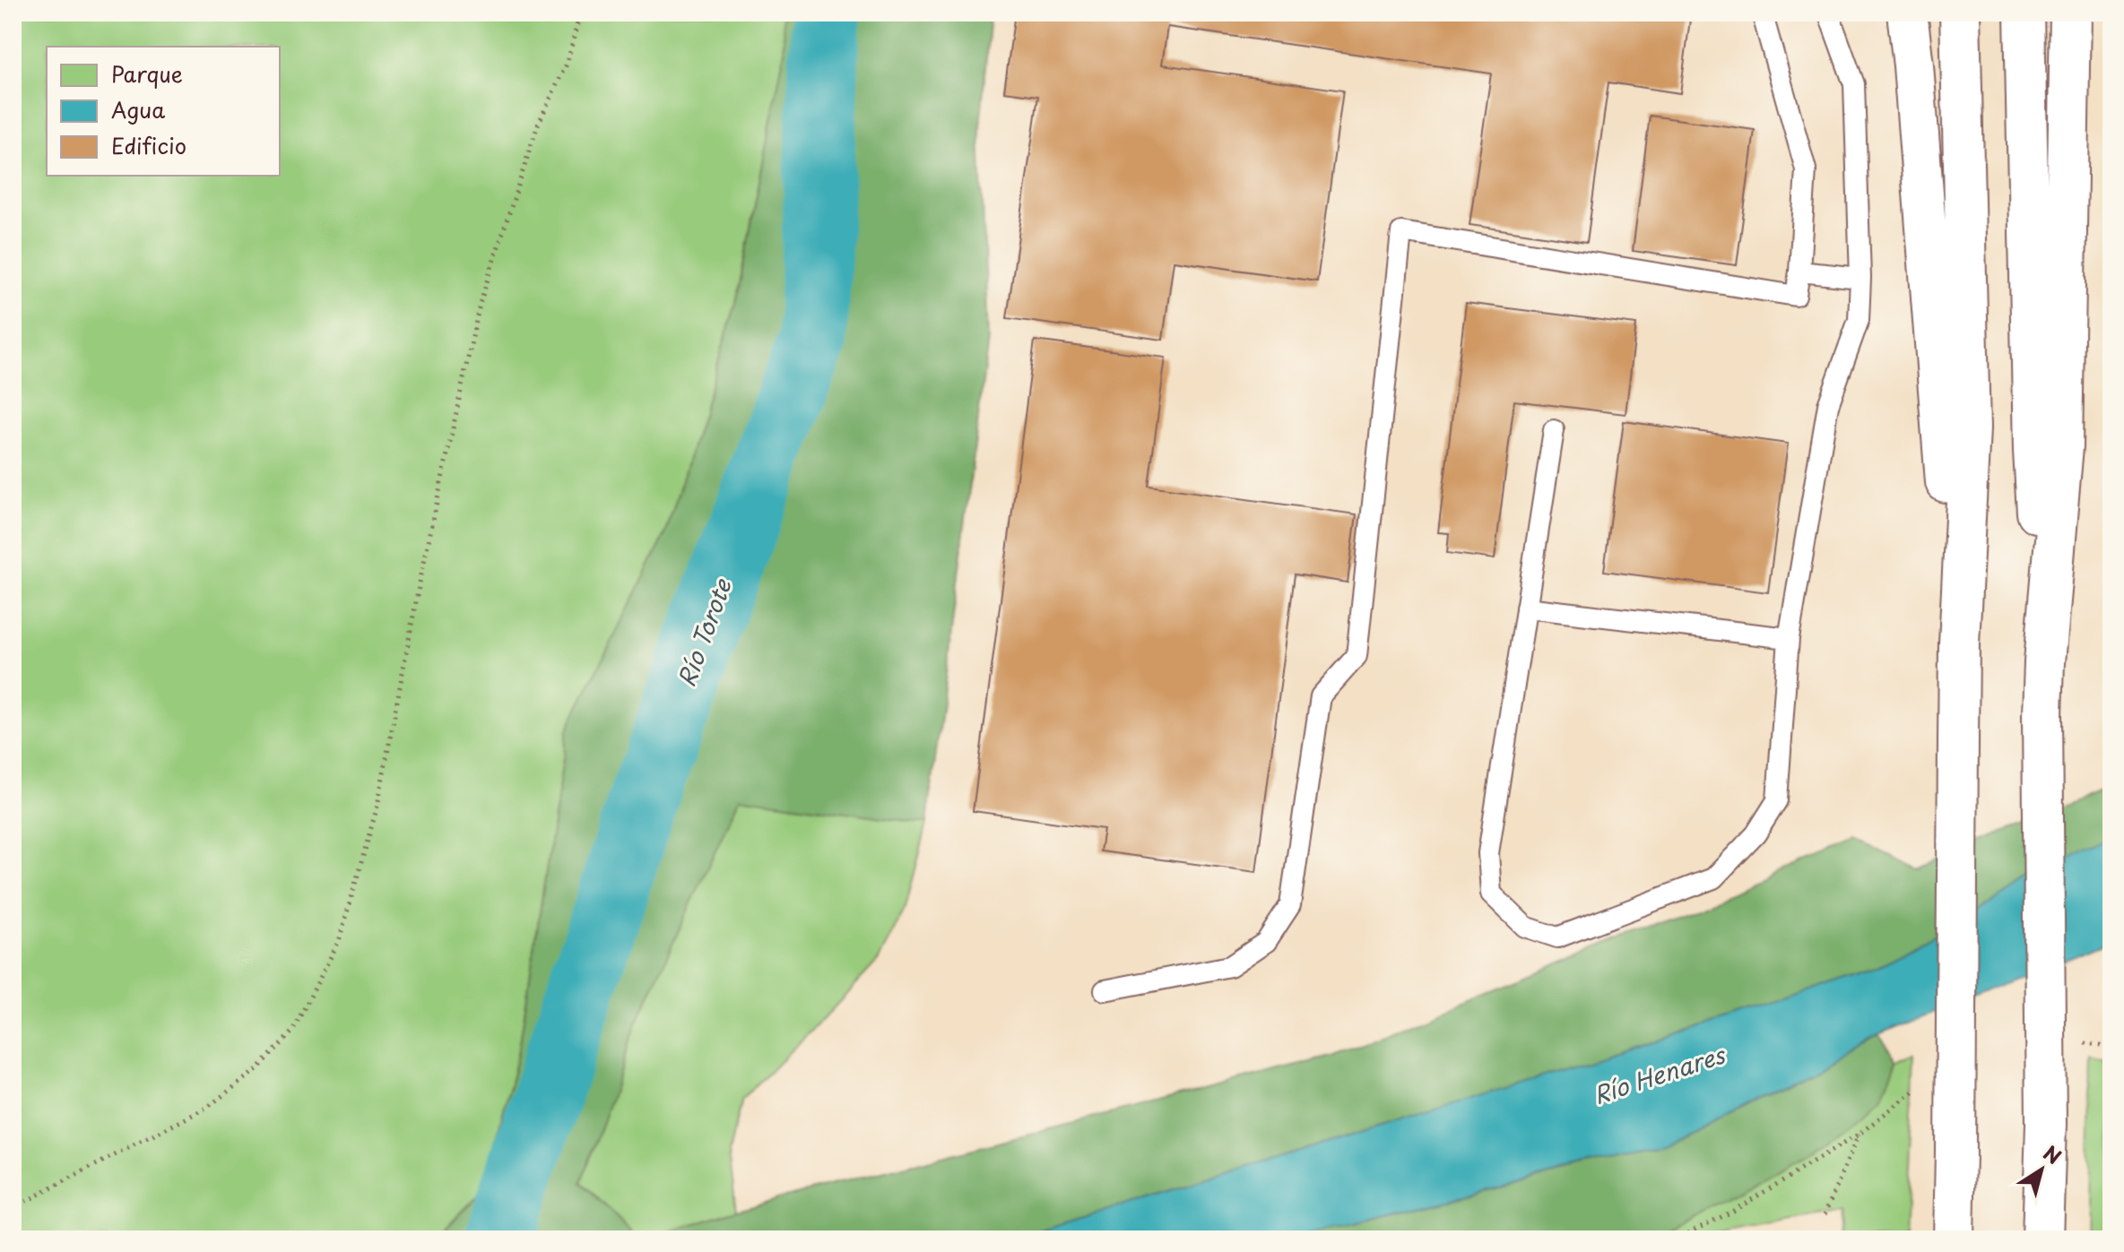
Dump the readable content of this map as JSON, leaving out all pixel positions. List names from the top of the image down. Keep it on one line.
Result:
{"water":["Río Torote","Río Henares"],"legend":["Parque","Agua","Edificio"],"north":"top right"}
